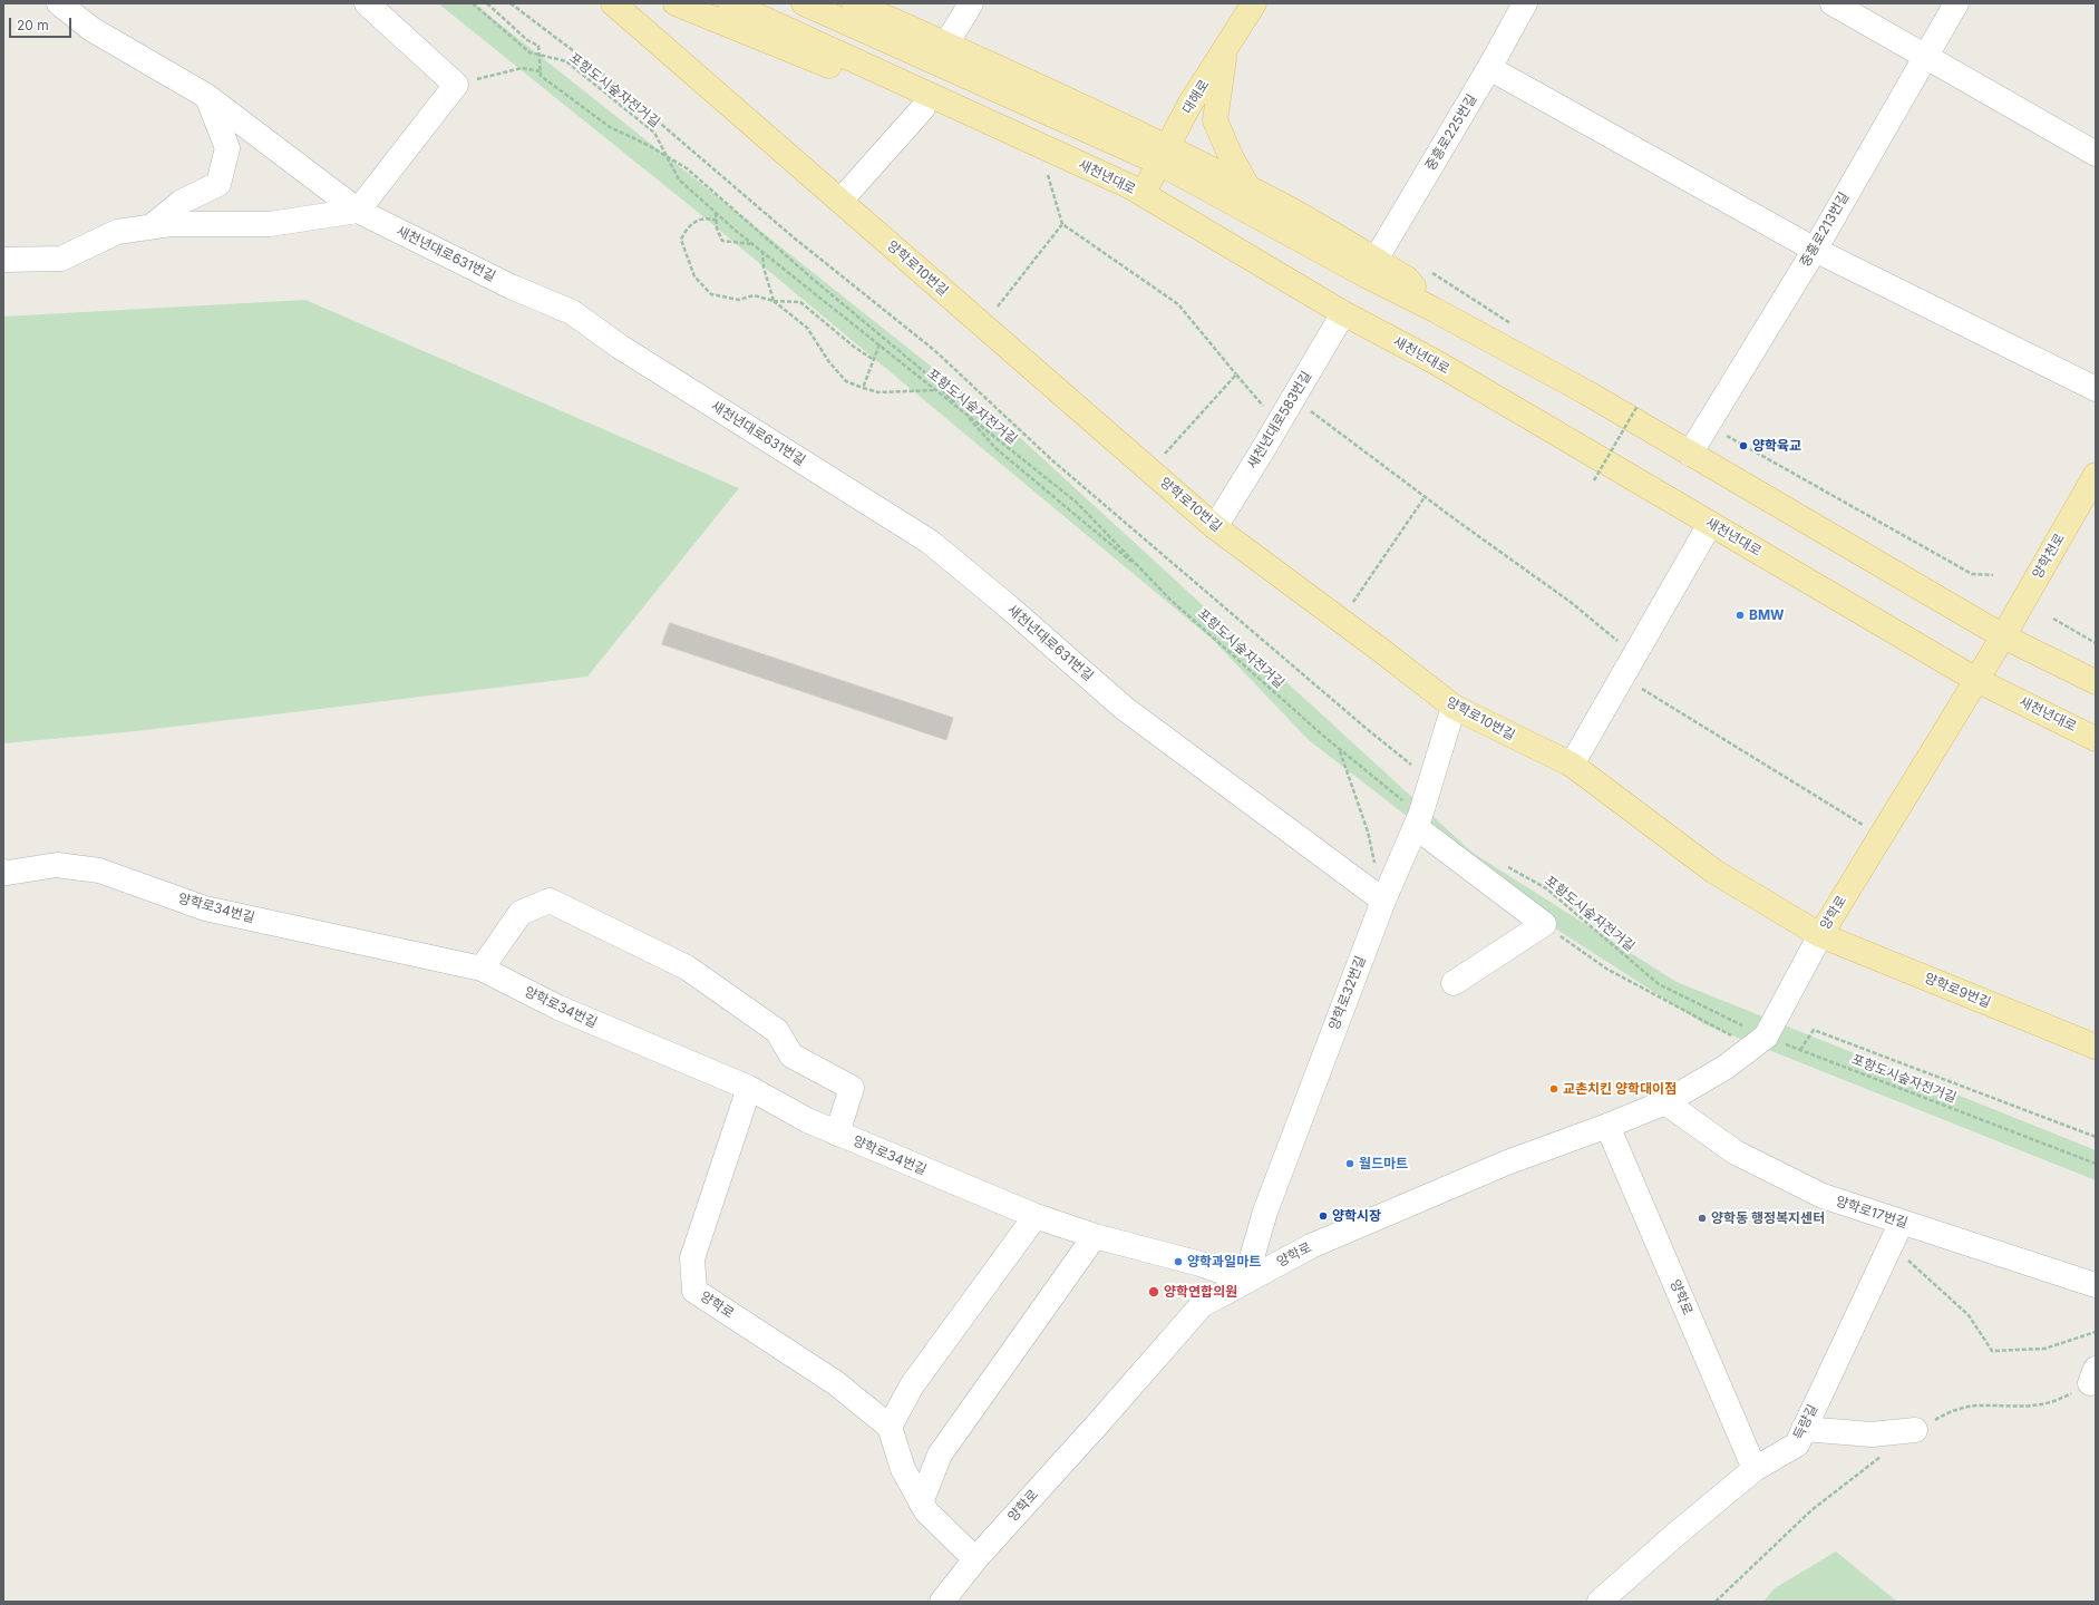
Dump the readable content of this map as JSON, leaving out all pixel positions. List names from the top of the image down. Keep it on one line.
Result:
{"streets":{"main road":["대해로","새천년대로","양학로10번길","양학천로","양학로","양학로9번길"],"street":["중흥로225번길","중흥로213번길","새천년대로631번길","새천년대로583번길","양학로34번길","양학로32번길","양학로17번길","득량길"],"path":["포항도시숲자전거길"]},"crossings":[["포항도시숲자전거길","양학로"],["포항도시숲자전거길","양학로32번길"],["대해로","새천년대로"],["새천년대로","새천년대로583번길"],["새천년대로","양학로"],["새천년대로631번길","양학로32번길"],["양학로10번길","새천년대로583번길"],["양학로10번길","양학로"],["양학로10번길","양학로9번길"],["양학로10번길","양학로32번길"],["양학천로","양학로"],["양학로34번길","양학로"],["양학로34번길","양학로32번길"],["양학로","양학로9번길"],["양학로","양학로32번길"],["양학로","양학로17번길"],["양학로","득량길"],["양학로17번길","득량길"]],"places":["양학육교","BMW","교촌치킨 양학대이점","월드마트","양학시장","양학동 행정복지센터","양학과일마트","양학연합의원"],"scale_bar":"20 m"}
